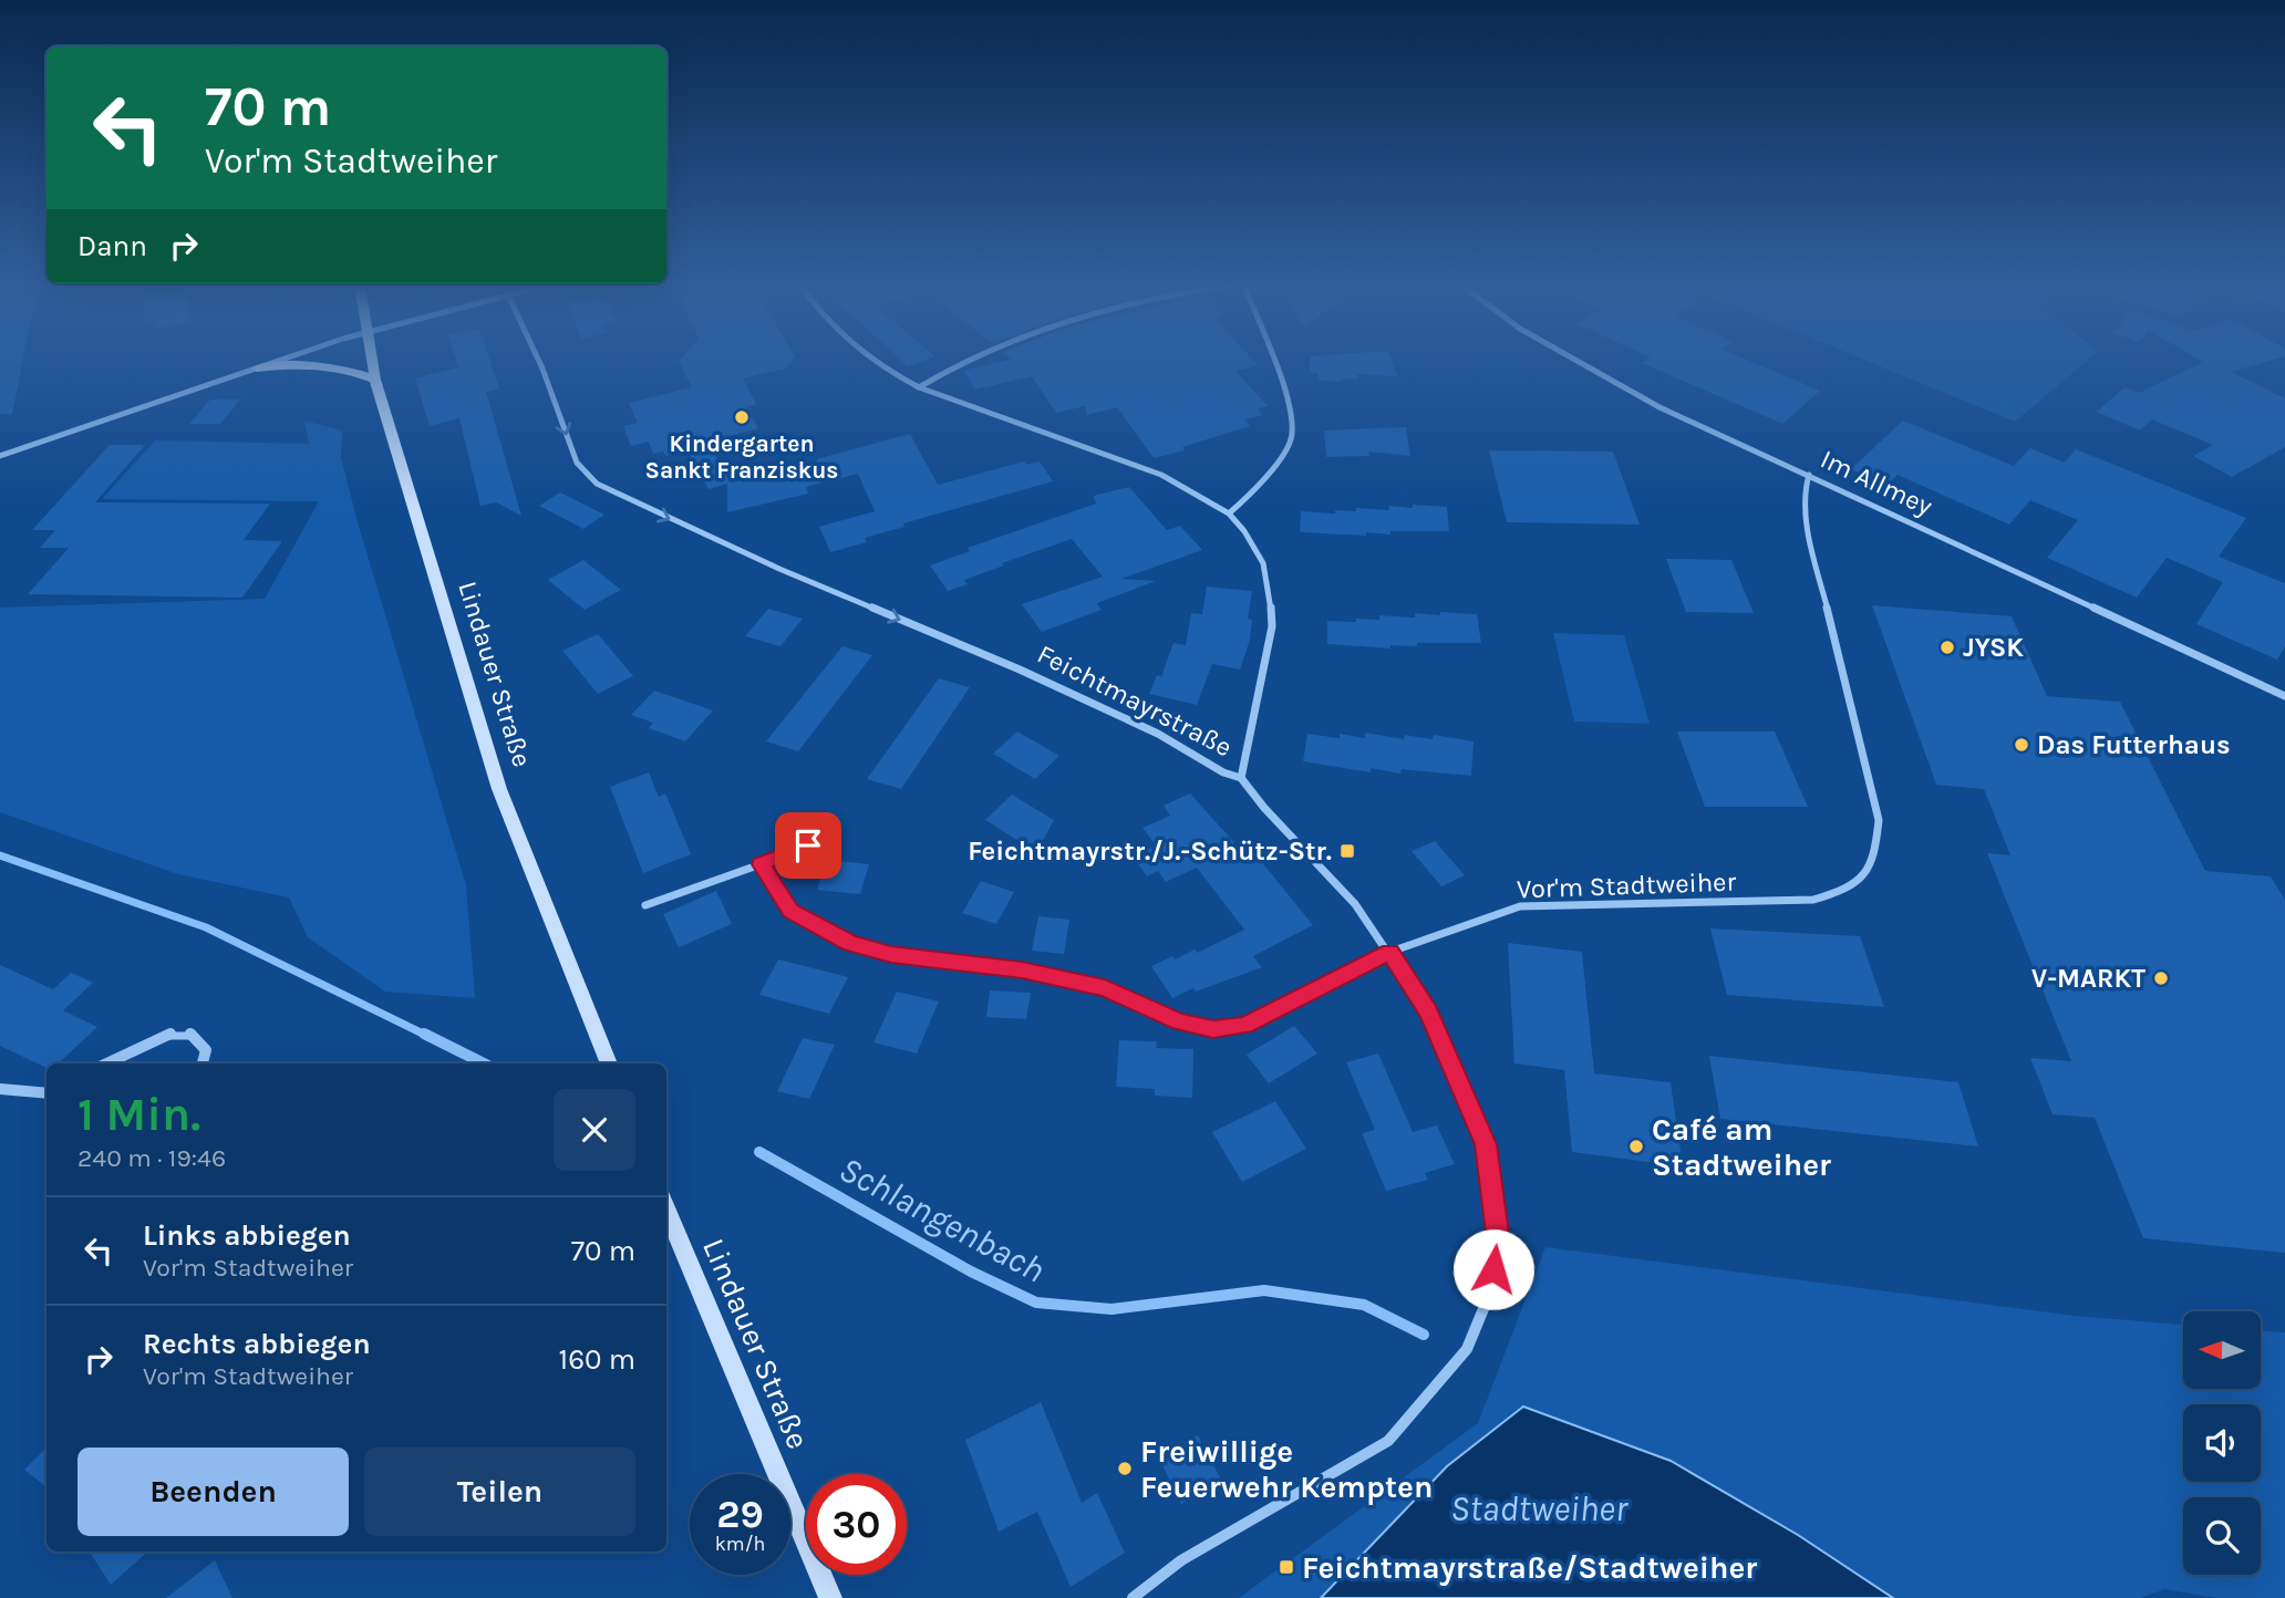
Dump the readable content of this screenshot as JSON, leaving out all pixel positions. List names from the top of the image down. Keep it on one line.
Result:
{"streets":{"main road":["Lindauer Straße"],"street":["Im Allmey","Feichtmayrstraße","Vor'm Stadtweiher"]},"crossings":[["Im Allmey","Vor'm Stadtweiher"],["Feichtmayrstraße","Vor'm Stadtweiher"]],"one_way":["Feichtmayrstraße"],"water":["Schlangenbach","Stadtweiher"],"places":{"other":["Kindergarten Sankt Franziskus","JYSK","Das Futterhaus","V-MARKT","Café am Stadtweiher","Freiwillige Feuerwehr Kempten"],"transit":["Feichtmayrstr./J.-Schütz-Str.","Feichtmayrstraße/Stadtweiher"]},"north":"left","page":{"turn":["70 m","Vor'm Stadtweiher"],"then":"Dann","heading":["1 Min.","240 m · 19:46"],"list":[{"name":"Links abbiegen","note":"Vor'm Stadtweiher","value":"70 m"},{"name":"Rechts abbiegen","note":"Vor'm Stadtweiher","value":"160 m"}],"buttons":["Beenden","Teilen"],"speed":"29 km/h","limit":"30"}}
